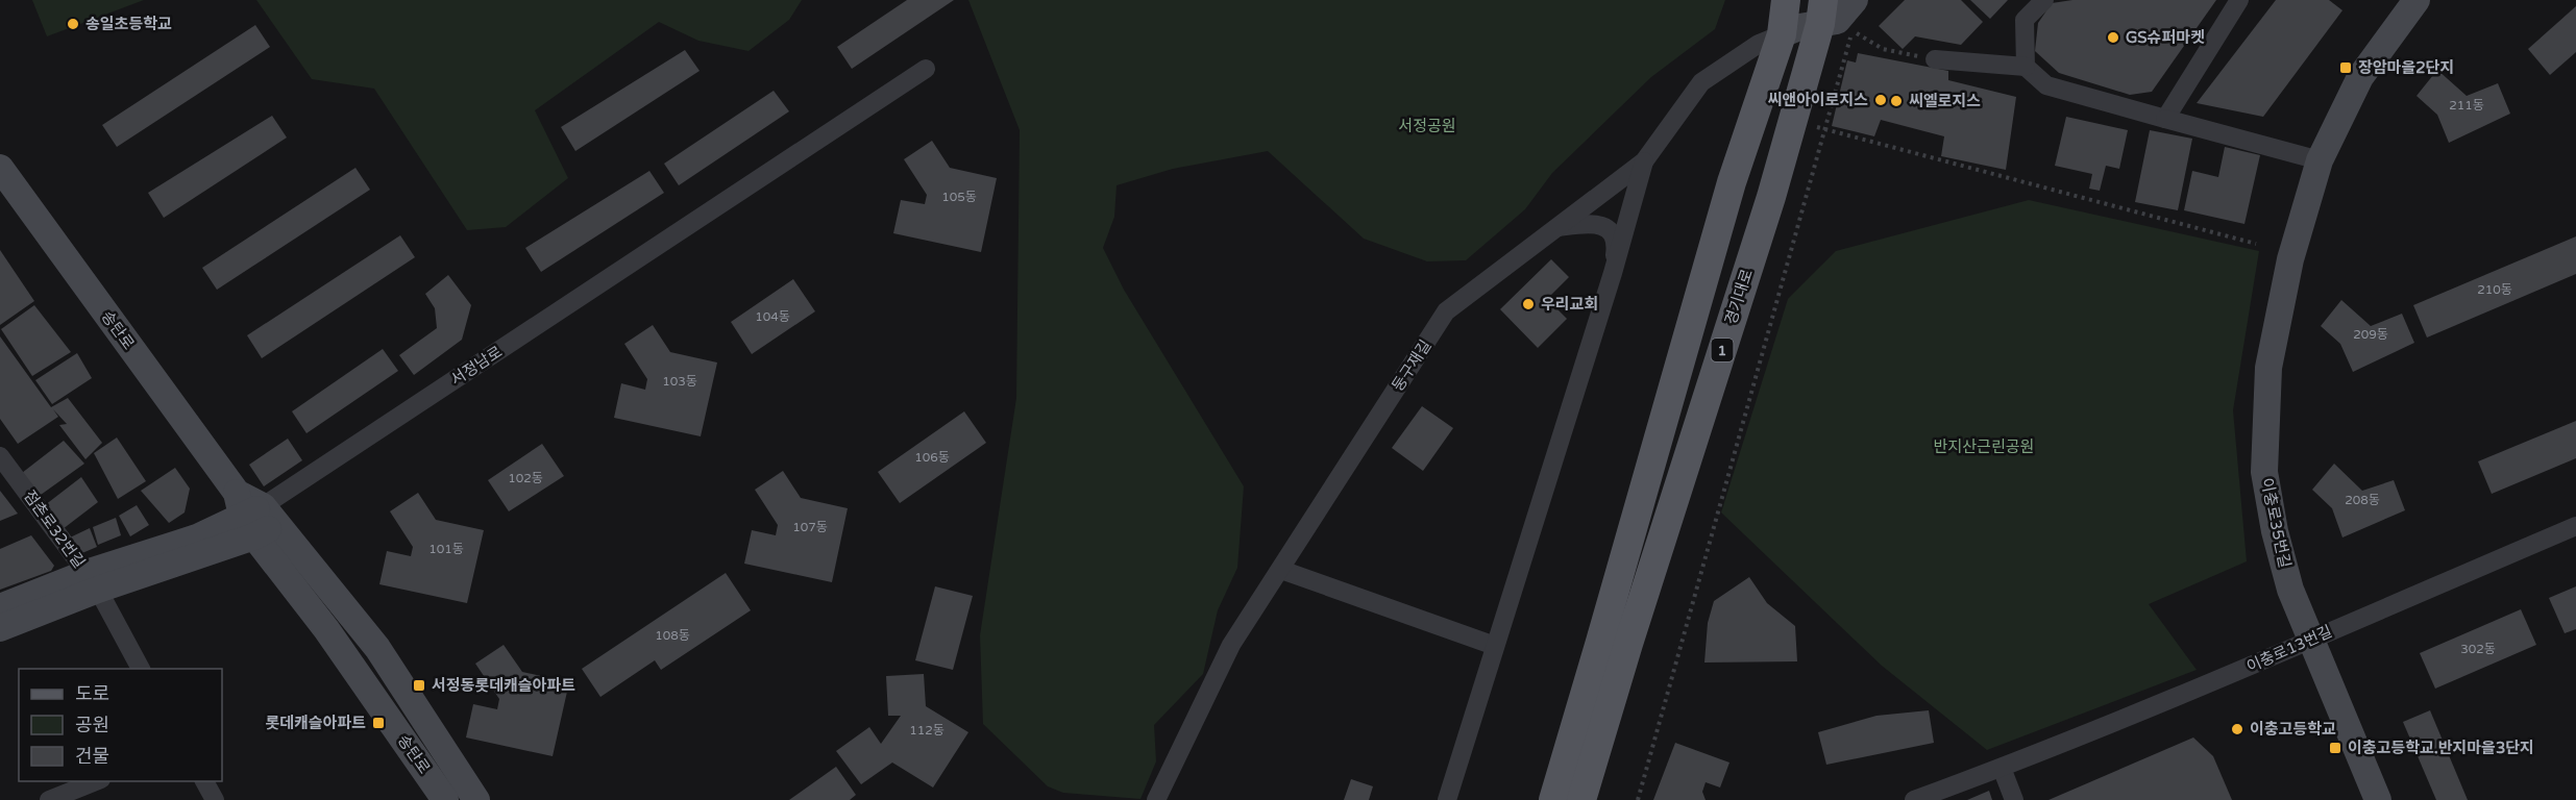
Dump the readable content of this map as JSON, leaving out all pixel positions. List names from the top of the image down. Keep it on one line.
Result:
{"streets":{"main road":["경기대로","1"],"street":["송탄로","서정남로","둥구재길","이충로35번길","점촌로32번길","이충로13번길"]},"crossings":[["경기대로","둥구재길"],["송탄로","서정남로"],["서정남로","점촌로32번길"],["이충로35번길","이충로13번길"]],"parks":["서정공원","반지산근린공원"],"places":{"other":["송일초등학교","GS슈퍼마켓","씨앤아이로지스","씨엘로지스","우리교회","이충고등학교"],"transit":["장암마을2단지","서정동롯데캐슬아파트","롯데캐슬아파트","이충고등학교.반지마을3단지"]},"house_numbers":["211동","105동","210동","104동","209동","103동","106동","102동","208동","107동","101동","108동","302동","112동"],"legend":["도로","공원","건물"]}
